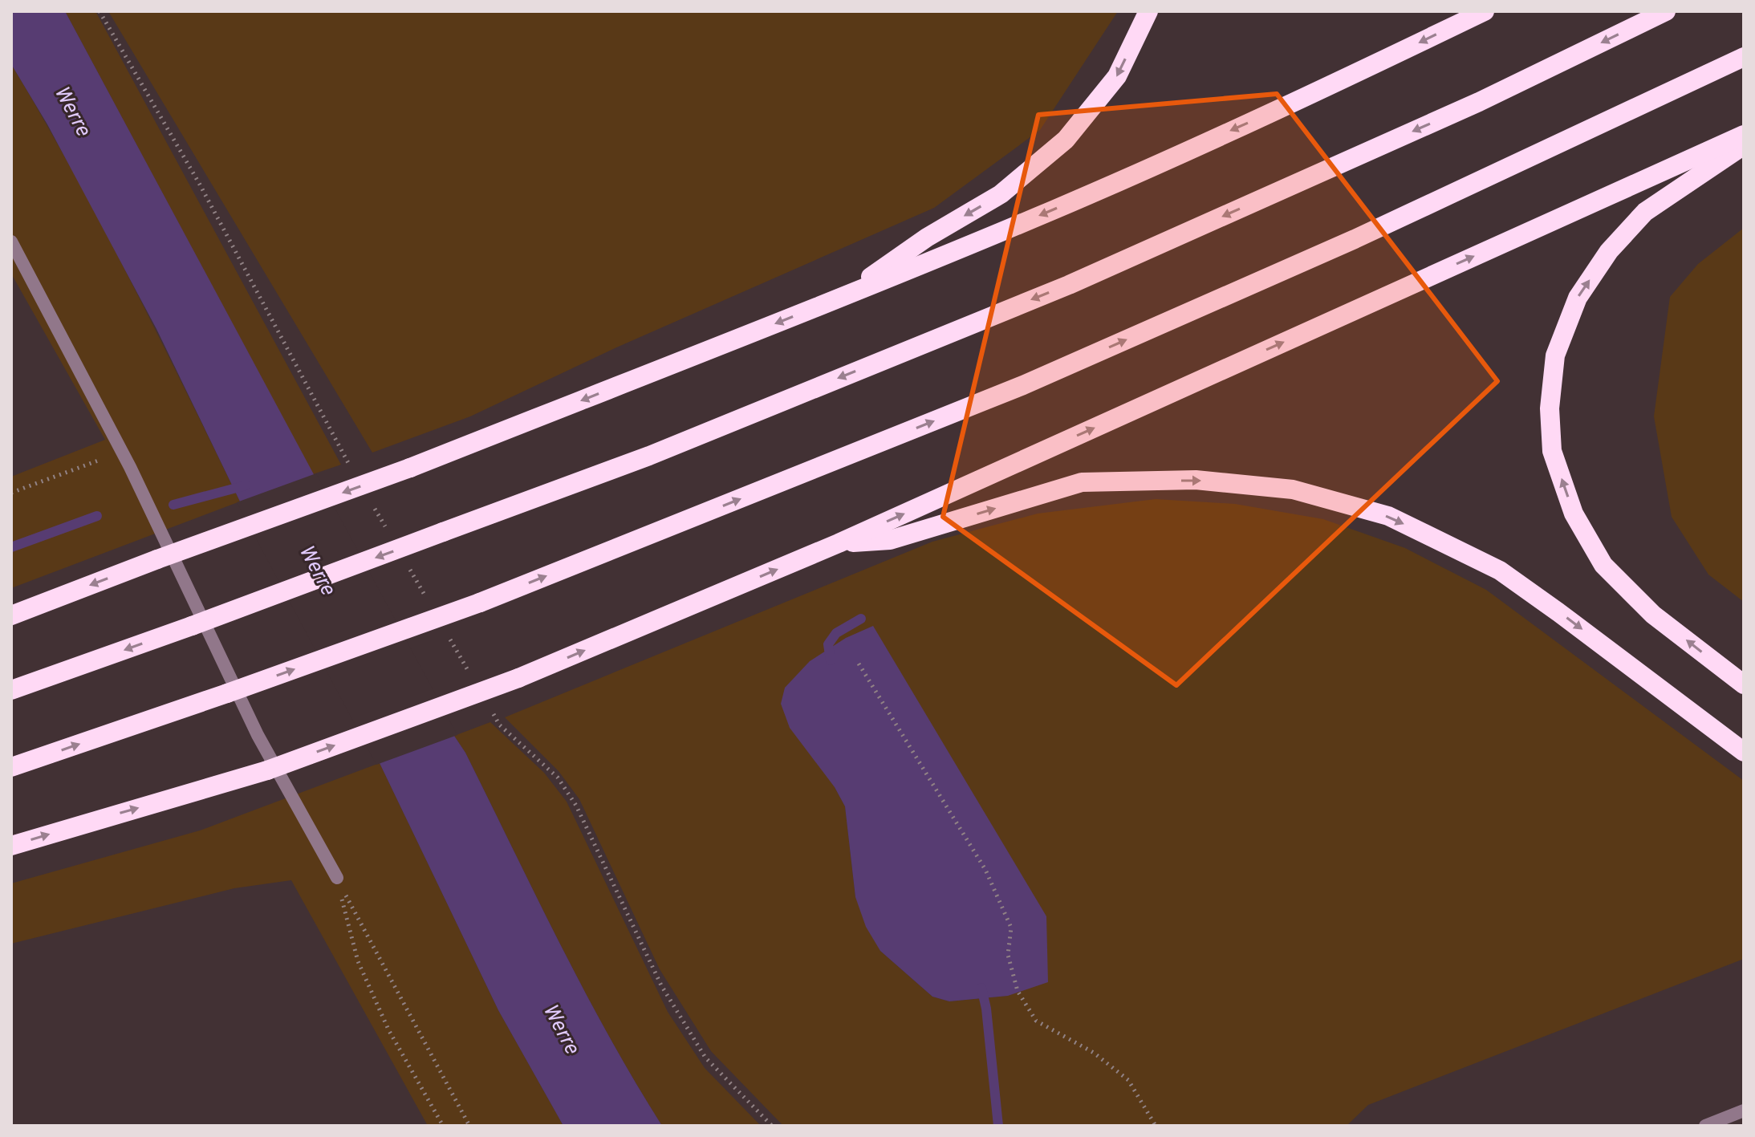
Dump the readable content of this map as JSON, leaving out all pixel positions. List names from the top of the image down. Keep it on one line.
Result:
{"water":["Werre"]}
